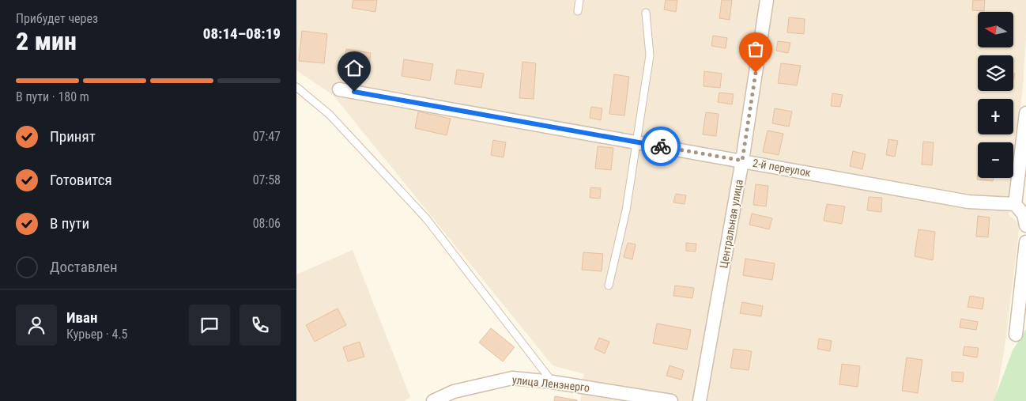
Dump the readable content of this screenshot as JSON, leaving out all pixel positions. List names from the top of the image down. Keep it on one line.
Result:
{"streets":{"street":["2-й переулок","Центральная улица","улица Ленэнерго"]},"crossings":[["2-й переулок","Центральная улица"]],"north":"left","page":{"heading":["2 мин","Прибудет через","08:14–08:19"],"panel":["Иван","Курьер · 4.5"],"map_buttons":["+","−"],"bar":"В пути · 180 m","list":[["Принят","07:47"],["Готовится","07:58"],["В пути","08:06"],"Доставлен"]}}
